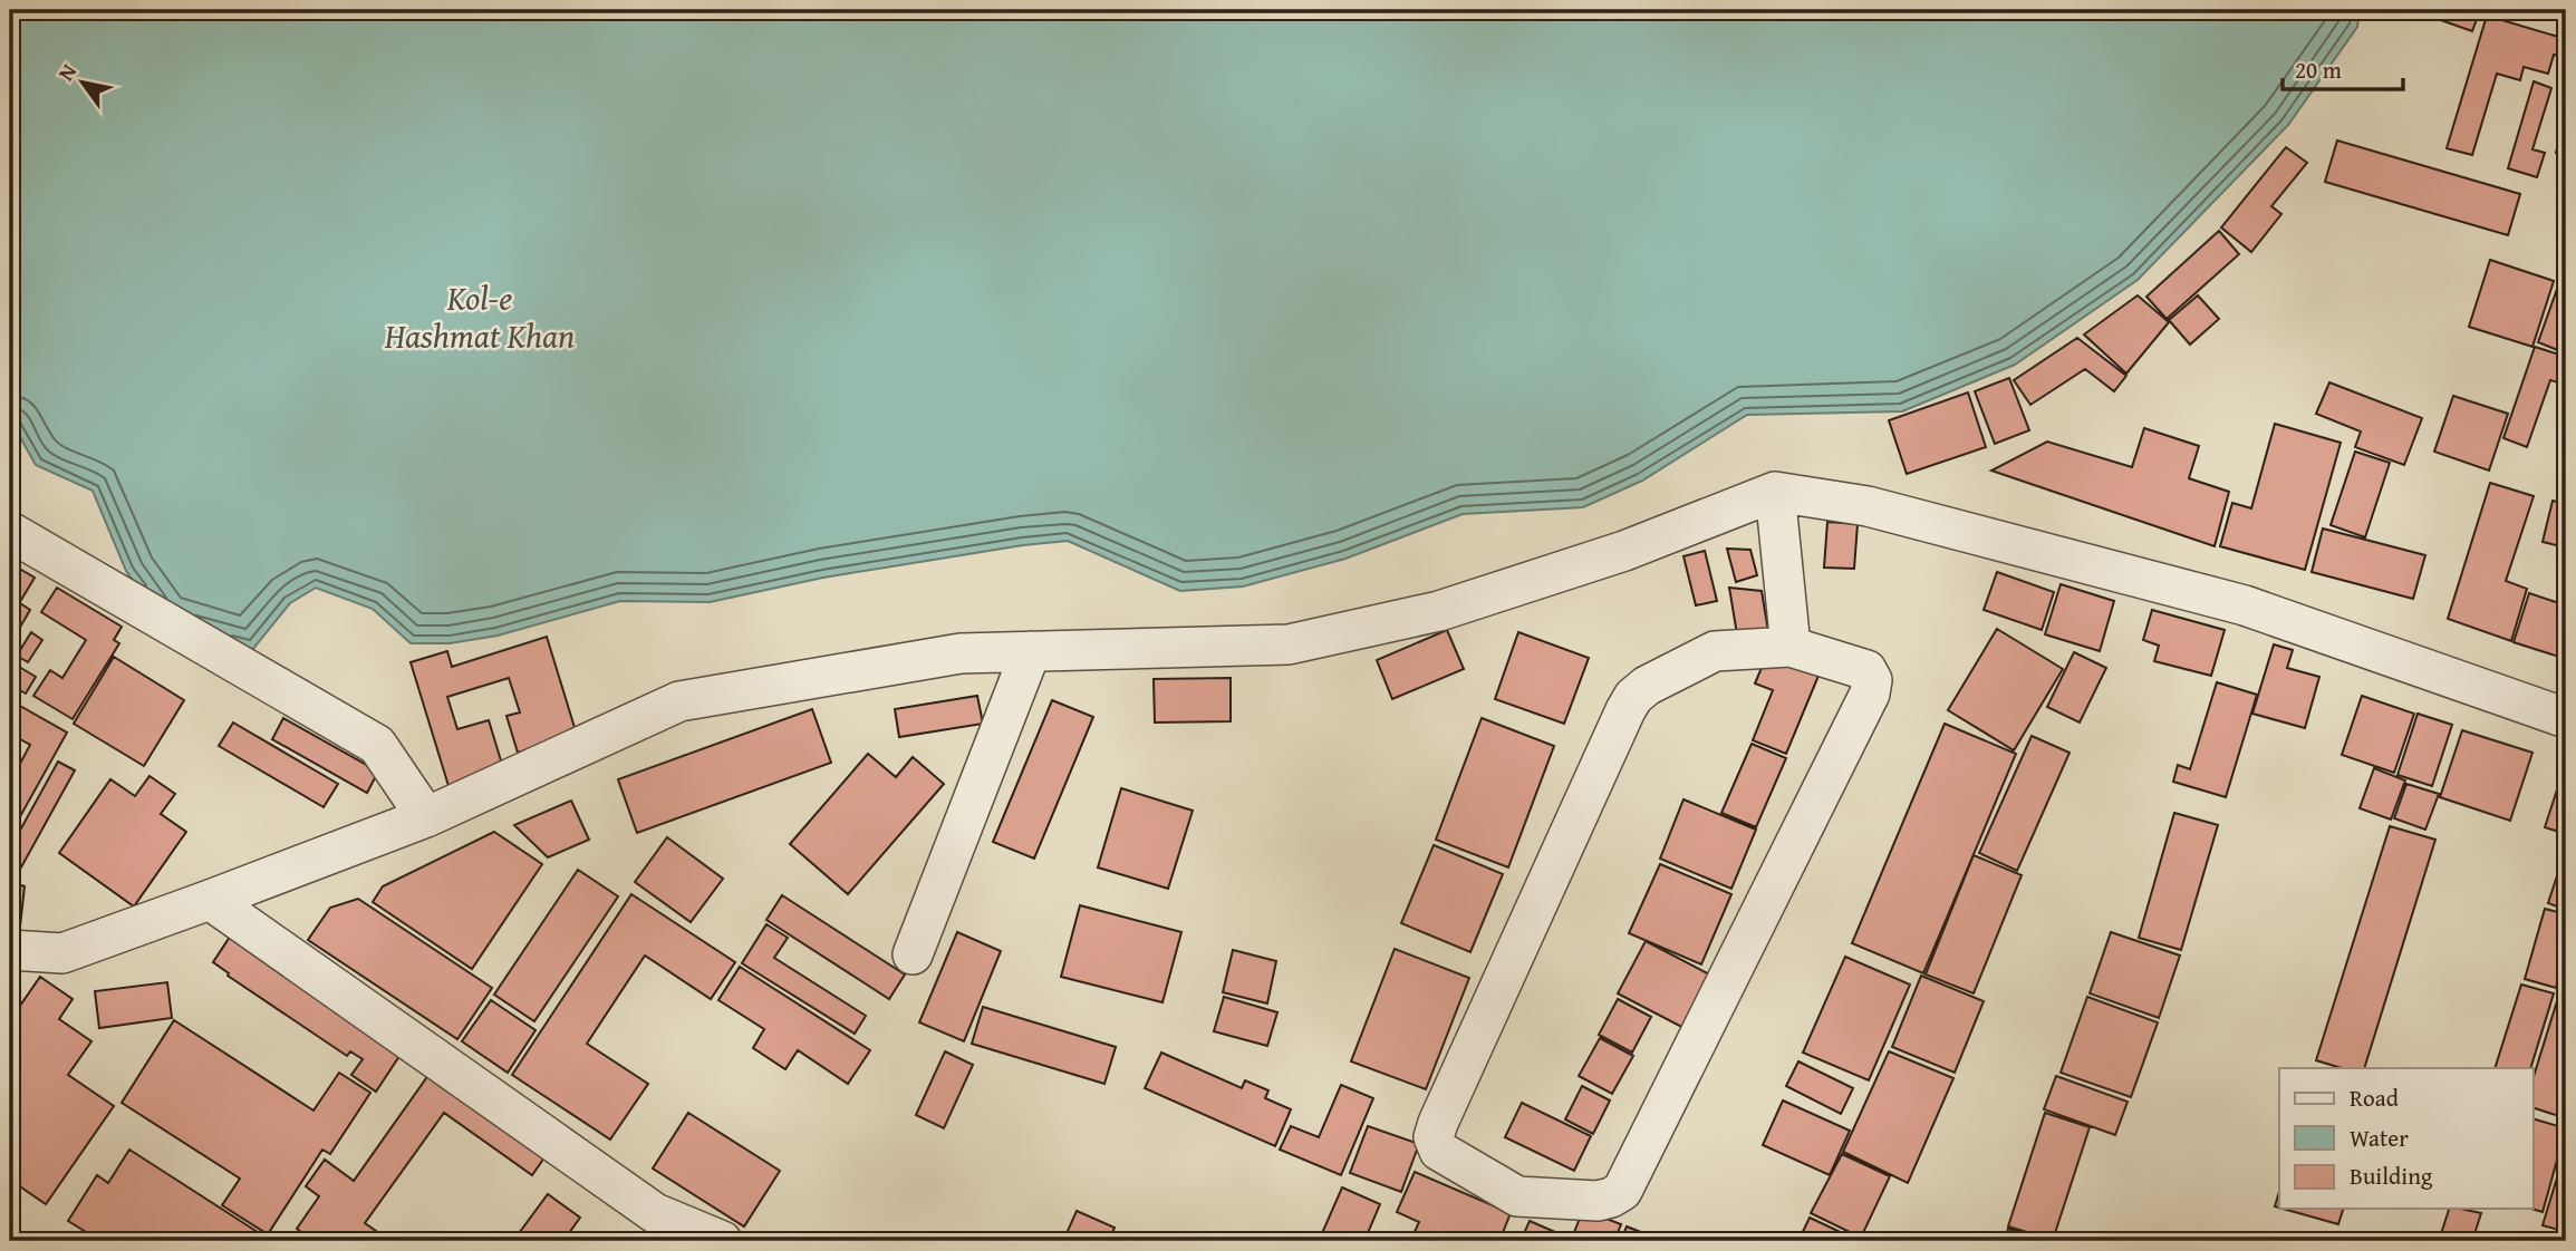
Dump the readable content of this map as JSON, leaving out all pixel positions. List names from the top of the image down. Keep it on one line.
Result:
{"water":["Kol-e Hashmat Khan"],"legend":["Road","Water","Building"],"scale_bar":"20 m","north":"top left"}
